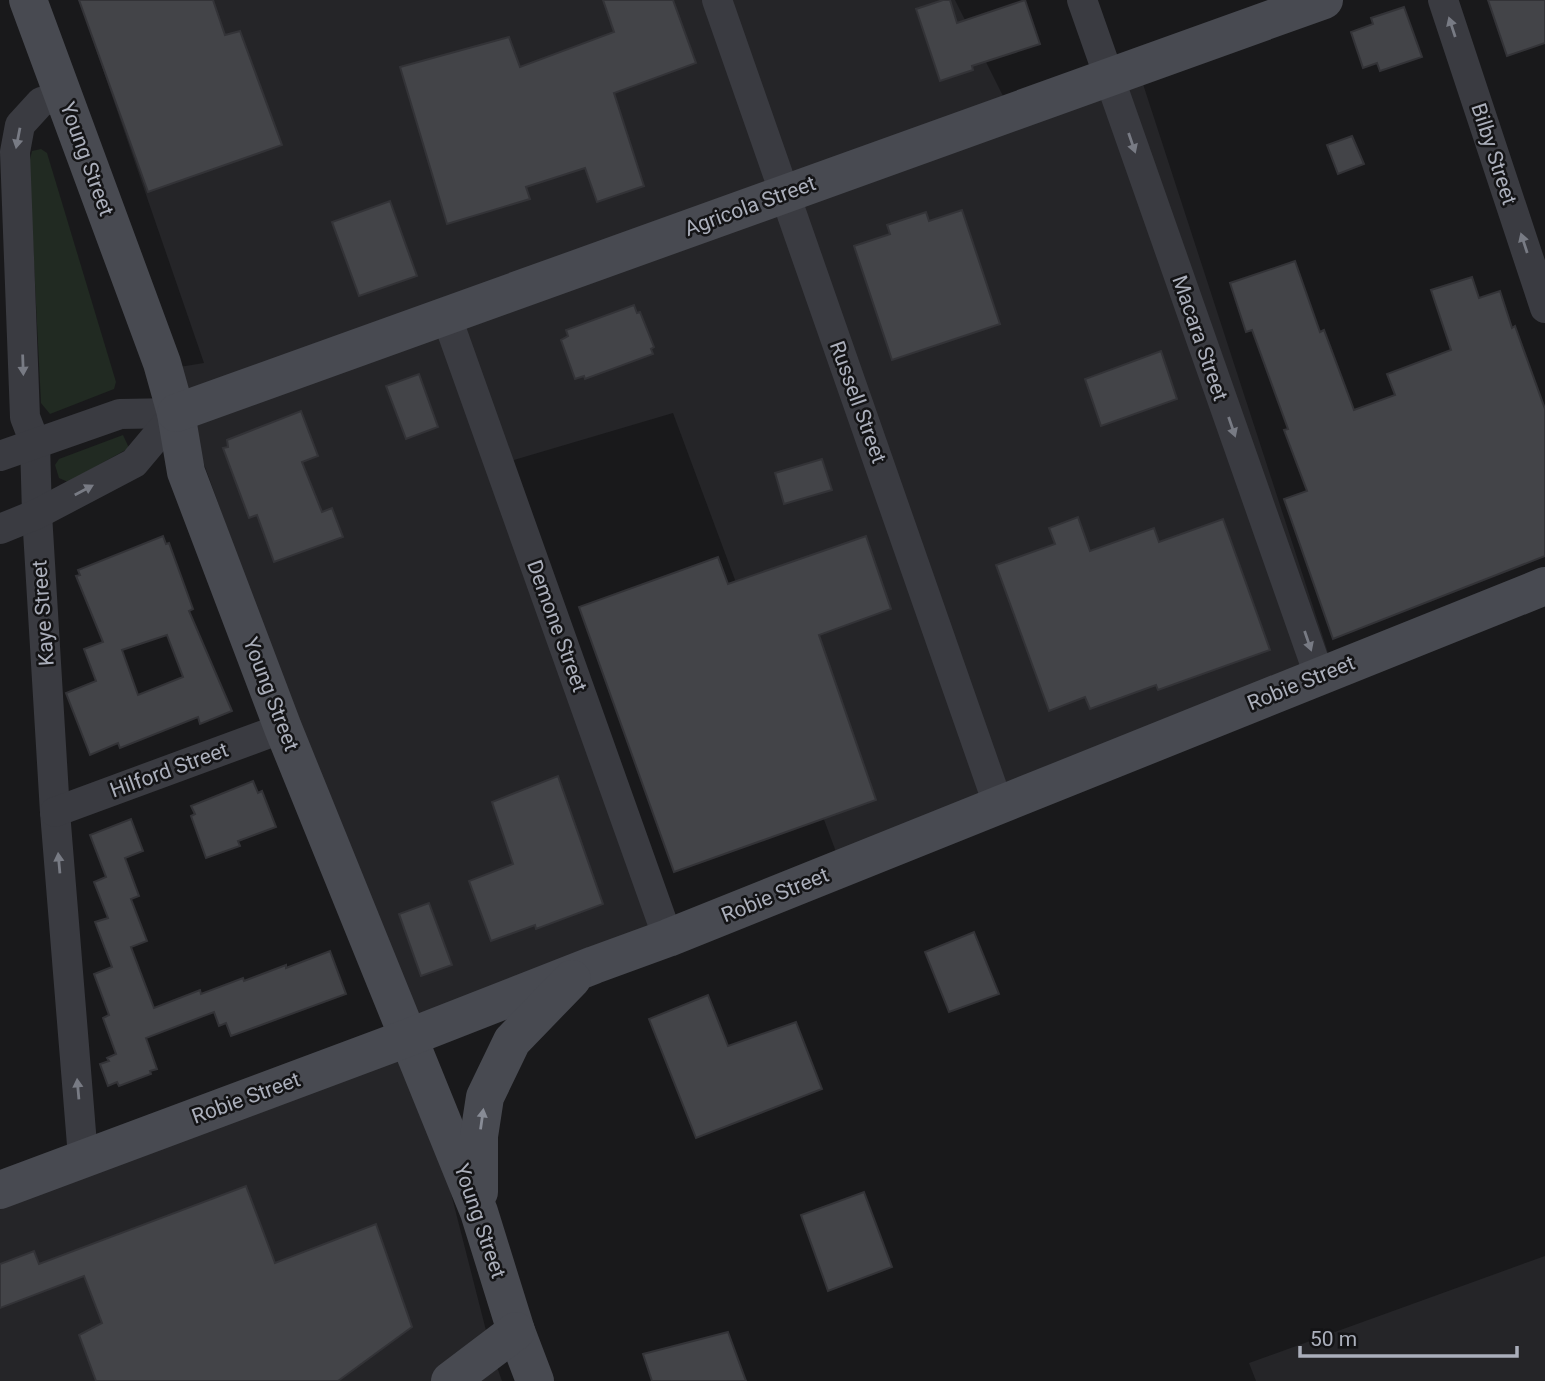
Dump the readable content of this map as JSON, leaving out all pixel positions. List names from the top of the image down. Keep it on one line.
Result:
{"streets":{"main road":["Young Street","Agricola Street","Robie Street"],"street":["Bilby Street","Macara Street","Russell Street","Kaye Street","Demone Street","Hilford Street"]},"crossings":[["Young Street","Agricola Street"],["Young Street","Kaye Street"],["Young Street","Robie Street"],["Young Street","Hilford Street"],["Agricola Street","Macara Street"],["Agricola Street","Russell Street"],["Agricola Street","Kaye Street"],["Agricola Street","Demone Street"],["Macara Street","Robie Street"],["Russell Street","Robie Street"],["Kaye Street","Robie Street"],["Kaye Street","Hilford Street"],["Demone Street","Robie Street"]],"one_way":["Bilby Street","Macara Street"],"scale_bar":"50 m"}
